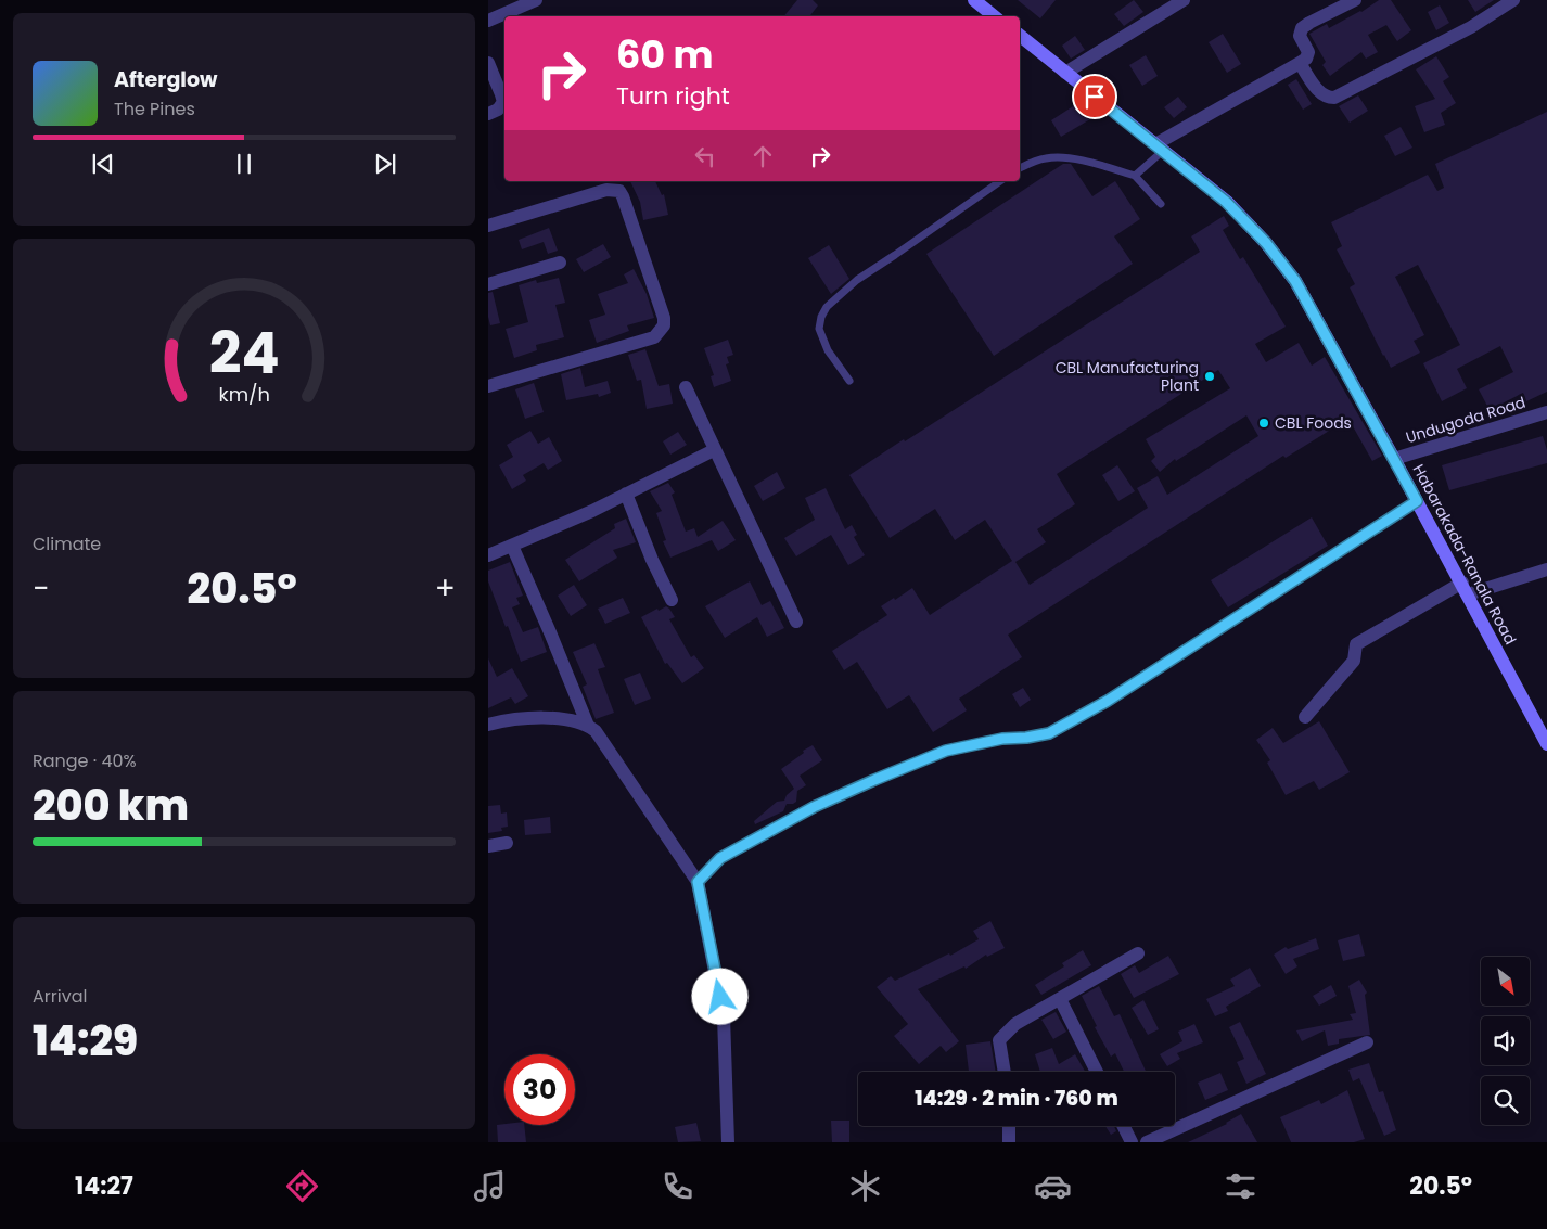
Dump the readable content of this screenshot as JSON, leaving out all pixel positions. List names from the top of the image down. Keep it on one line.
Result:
{"streets":{"main road":["Habarakada-Ranala Road"],"street":["Undugoda Road"]},"crossings":[["Undugoda Road","Habarakada-Ranala Road"]],"places":["CBL Manufacturing Plant","CBL Foods"],"north":"bottom right","page":{"turn":["60 m","Turn right"],"song":["Afterglow","The Pines"],"tile":["Climate",["Range · 40%","200 km"],["Arrival","14:29"]],"heat":["−","20.5°","+"],"limit":"30","trip":"14:29 · 2 min · 760 m","tabs":["14:27","20.5°"],"gauge":["24","km/h"]}}
